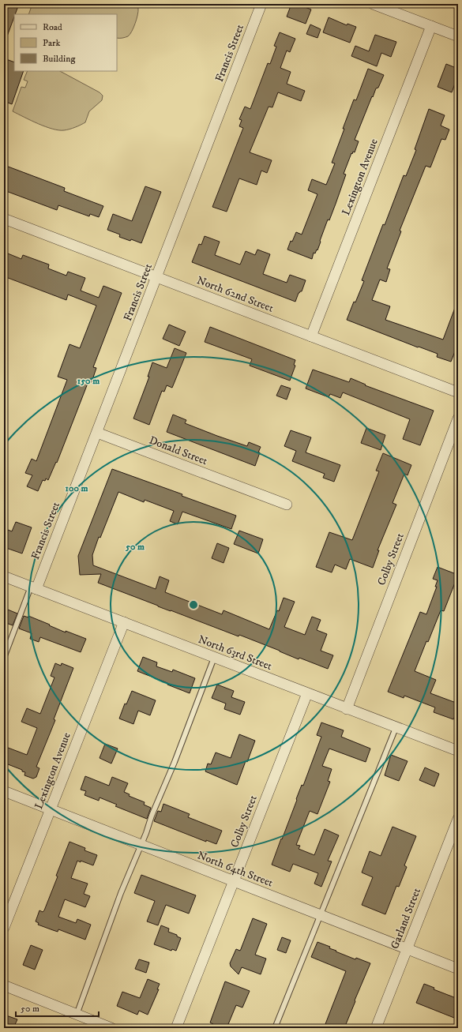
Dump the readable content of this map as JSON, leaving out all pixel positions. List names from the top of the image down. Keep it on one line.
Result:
{"streets":{"street":["Francis Street","Lexington Avenue","North 62nd Street","Donald Street","Colby Street","North 63rd Street","North 64th Street","Garland Street"]},"crossings":[["Francis Street","North 62nd Street"],["Francis Street","Donald Street"],["Francis Street","North 63rd Street"],["Lexington Avenue","North 62nd Street"],["Lexington Avenue","North 63rd Street"],["Lexington Avenue","North 64th Street"],["Colby Street","North 63rd Street"],["Colby Street","North 64th Street"],["North 64th Street","Garland Street"]],"legend":["Road","Park","Building"],"scale_bar":"50 m","rings":["150 m","100 m","50 m"]}
